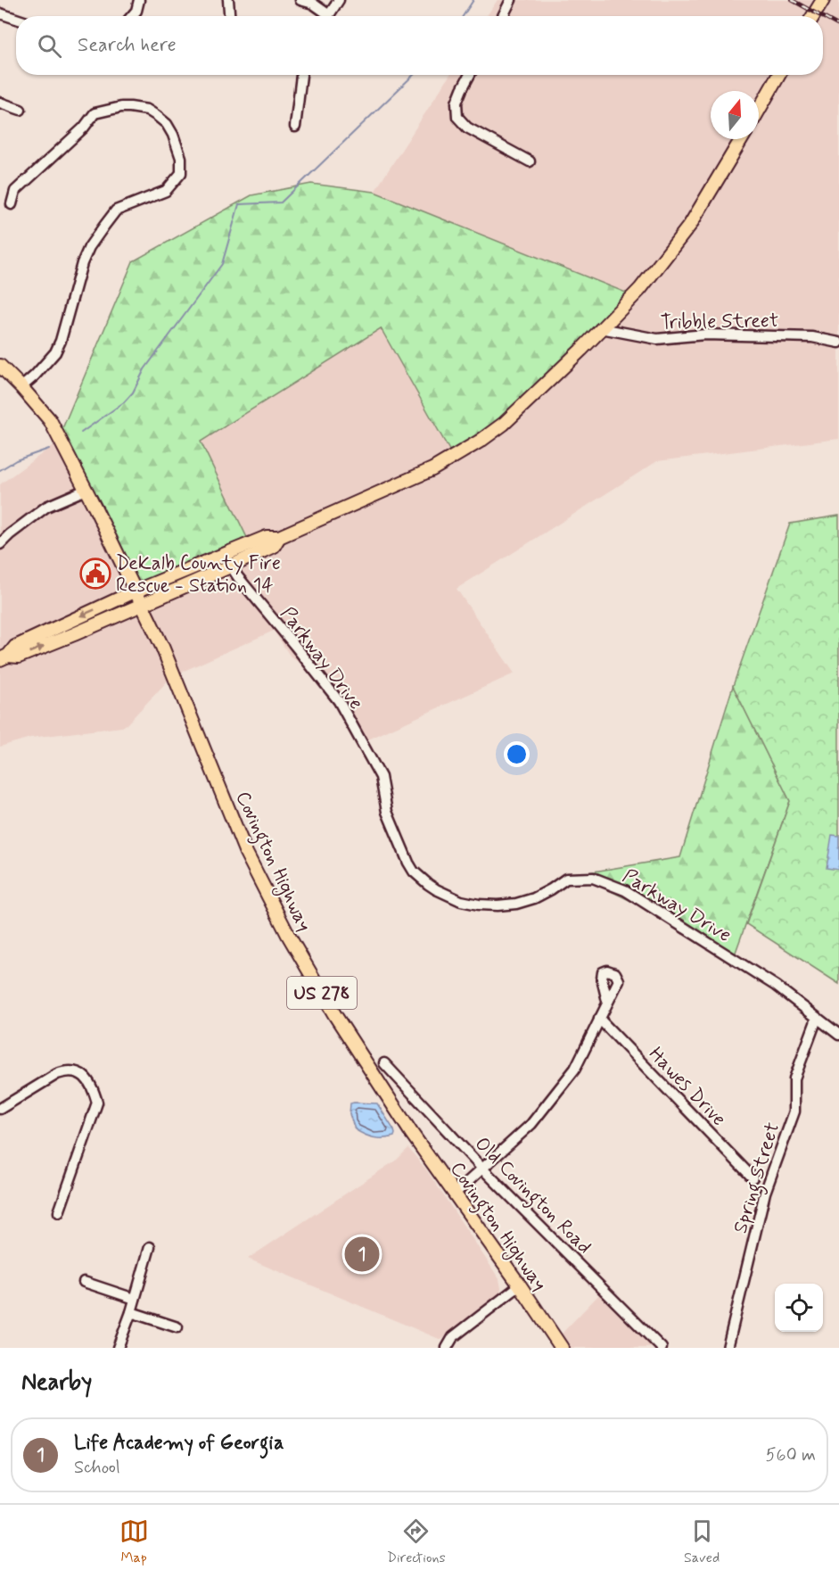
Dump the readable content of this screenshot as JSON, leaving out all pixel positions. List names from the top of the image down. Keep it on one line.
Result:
{"streets":{"main road":["Covington Highway","US 278"],"street":["Tribble Street","Parkway Drive","Hawes Drive","Spring Street","Old Covington Road"]},"crossings":[["Parkway Drive","Spring Street"]],"places":{"public building":["DeKalb County Fire Rescue - Station 14"]},"north":"top","page":{"search":"Search here","pins":"1","heading":"Nearby","list":[{"mark":"1","name":"Life Academy of Georgia","note":"School","value":"560 m"}],"nav":["Map","Directions","Saved"]}}
